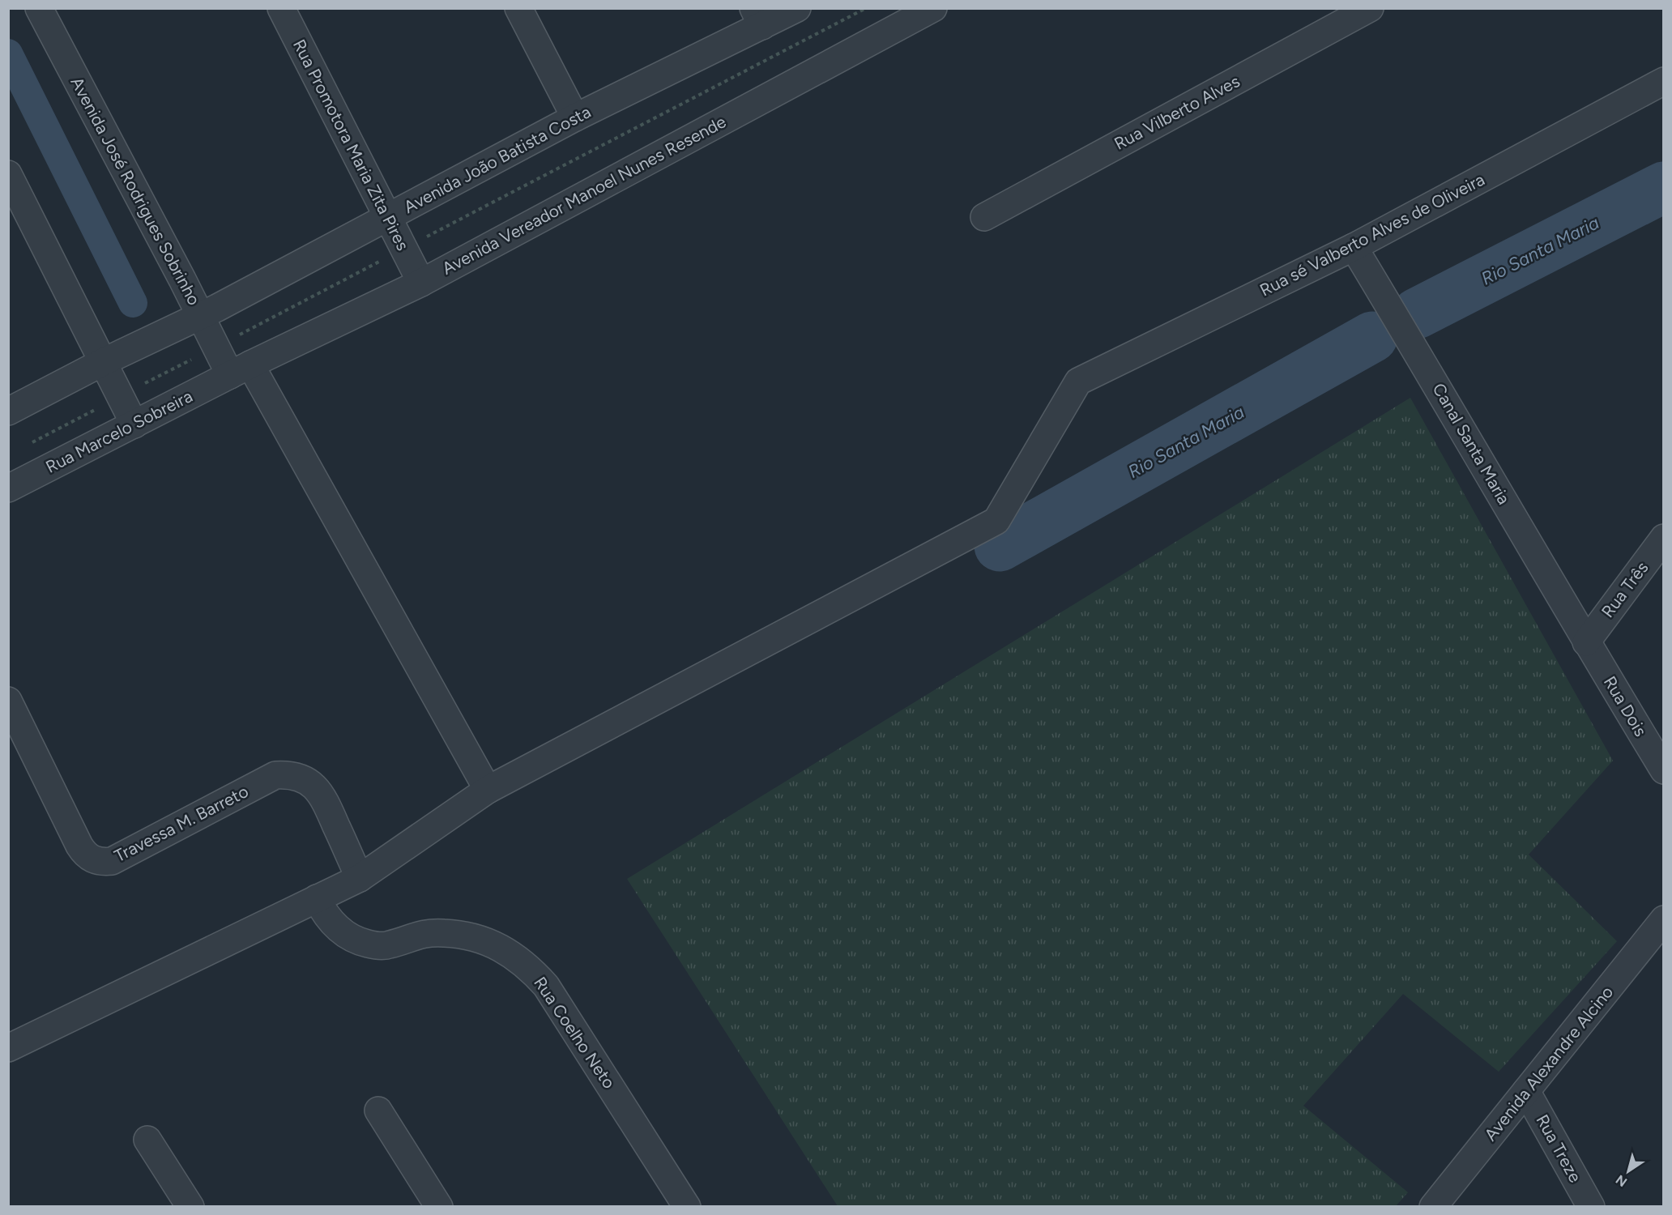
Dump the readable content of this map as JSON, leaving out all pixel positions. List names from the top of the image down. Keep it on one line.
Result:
{"streets":{"street":["Rua Vilberto Alves","Rua Promotora Maria Zita Pires","Avenida João Batista Costa","Avenida José Rodrigues Sobrinho","Avenida Vereador Manoel Nunes Resende","Rua sé Valberto Alves de Oliveira","Rua Marcelo Sobreira","Canal Santa Maria","Rua Três","Rua Dois","Travessa M. Barreto","Rua Coelho Neto","Avenida Alexandre Alcino","Rua Treze"]},"crossings":[["Rua Promotora Maria Zita Pires","Avenida João Batista Costa"],["Rua Promotora Maria Zita Pires","Avenida Vereador Manoel Nunes Resende"],["Avenida João Batista Costa","Avenida José Rodrigues Sobrinho"],["Avenida José Rodrigues Sobrinho","Avenida Vereador Manoel Nunes Resende"],["Avenida José Rodrigues Sobrinho","Rua sé Valberto Alves de Oliveira"],["Avenida José Rodrigues Sobrinho","Rua Marcelo Sobreira"],["Avenida Vereador Manoel Nunes Resende","Rua Marcelo Sobreira"],["Rua sé Valberto Alves de Oliveira","Canal Santa Maria"],["Canal Santa Maria","Rua Três"],["Canal Santa Maria","Rua Dois"],["Rua Três","Rua Dois"],["Avenida Alexandre Alcino","Rua Treze"]],"water":["Rio Santa Maria"],"north":"bottom left"}
